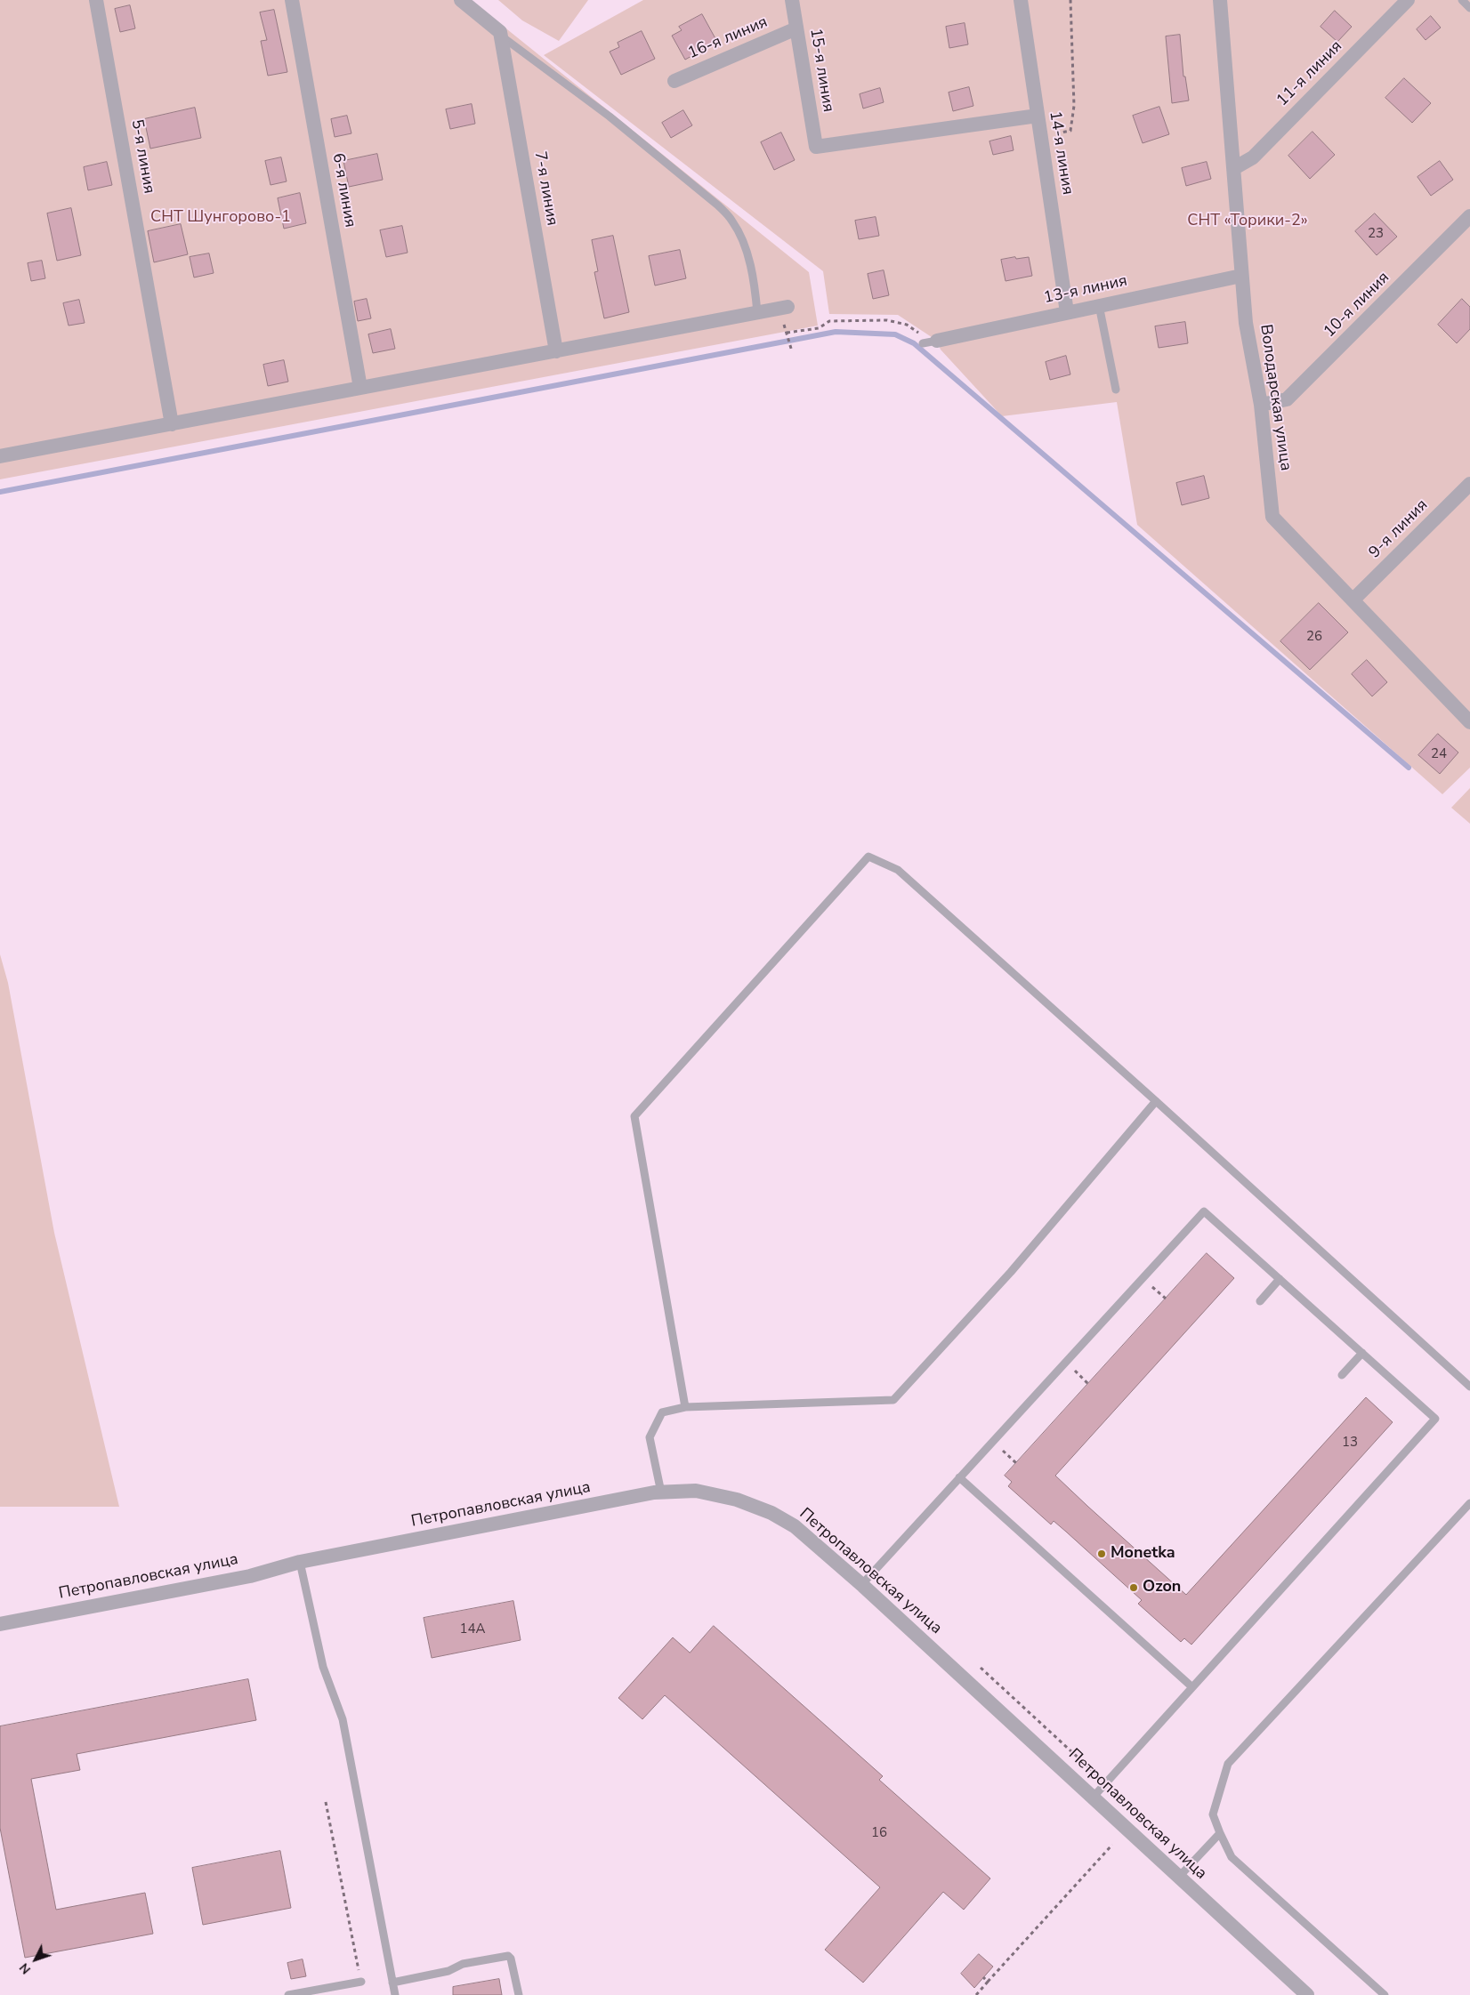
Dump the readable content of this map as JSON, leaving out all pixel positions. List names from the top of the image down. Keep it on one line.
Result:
{"streets":{"street":["16-я линия","15-я линия","11-я линия","14-я линия","5-я линия","7-я линия","6-я линия","13-я линия","10-я линия","Володарская улица","9-я линия","Петропавловская улица"]},"crossings":[["16-я линия","15-я линия"],["15-я линия","14-я линия"],["11-я линия","Володарская улица"],["14-я линия","13-я линия"],["13-я линия","Володарская улица"],["10-я линия","Володарская улица"],["Володарская улица","9-я линия"]],"parks":["СНТ Шунгорово-1","СНТ «Торики-2»"],"places":["Monetka","Ozon"],"house_numbers":["23","26","24","13","14А","16"],"north":"bottom left"}
